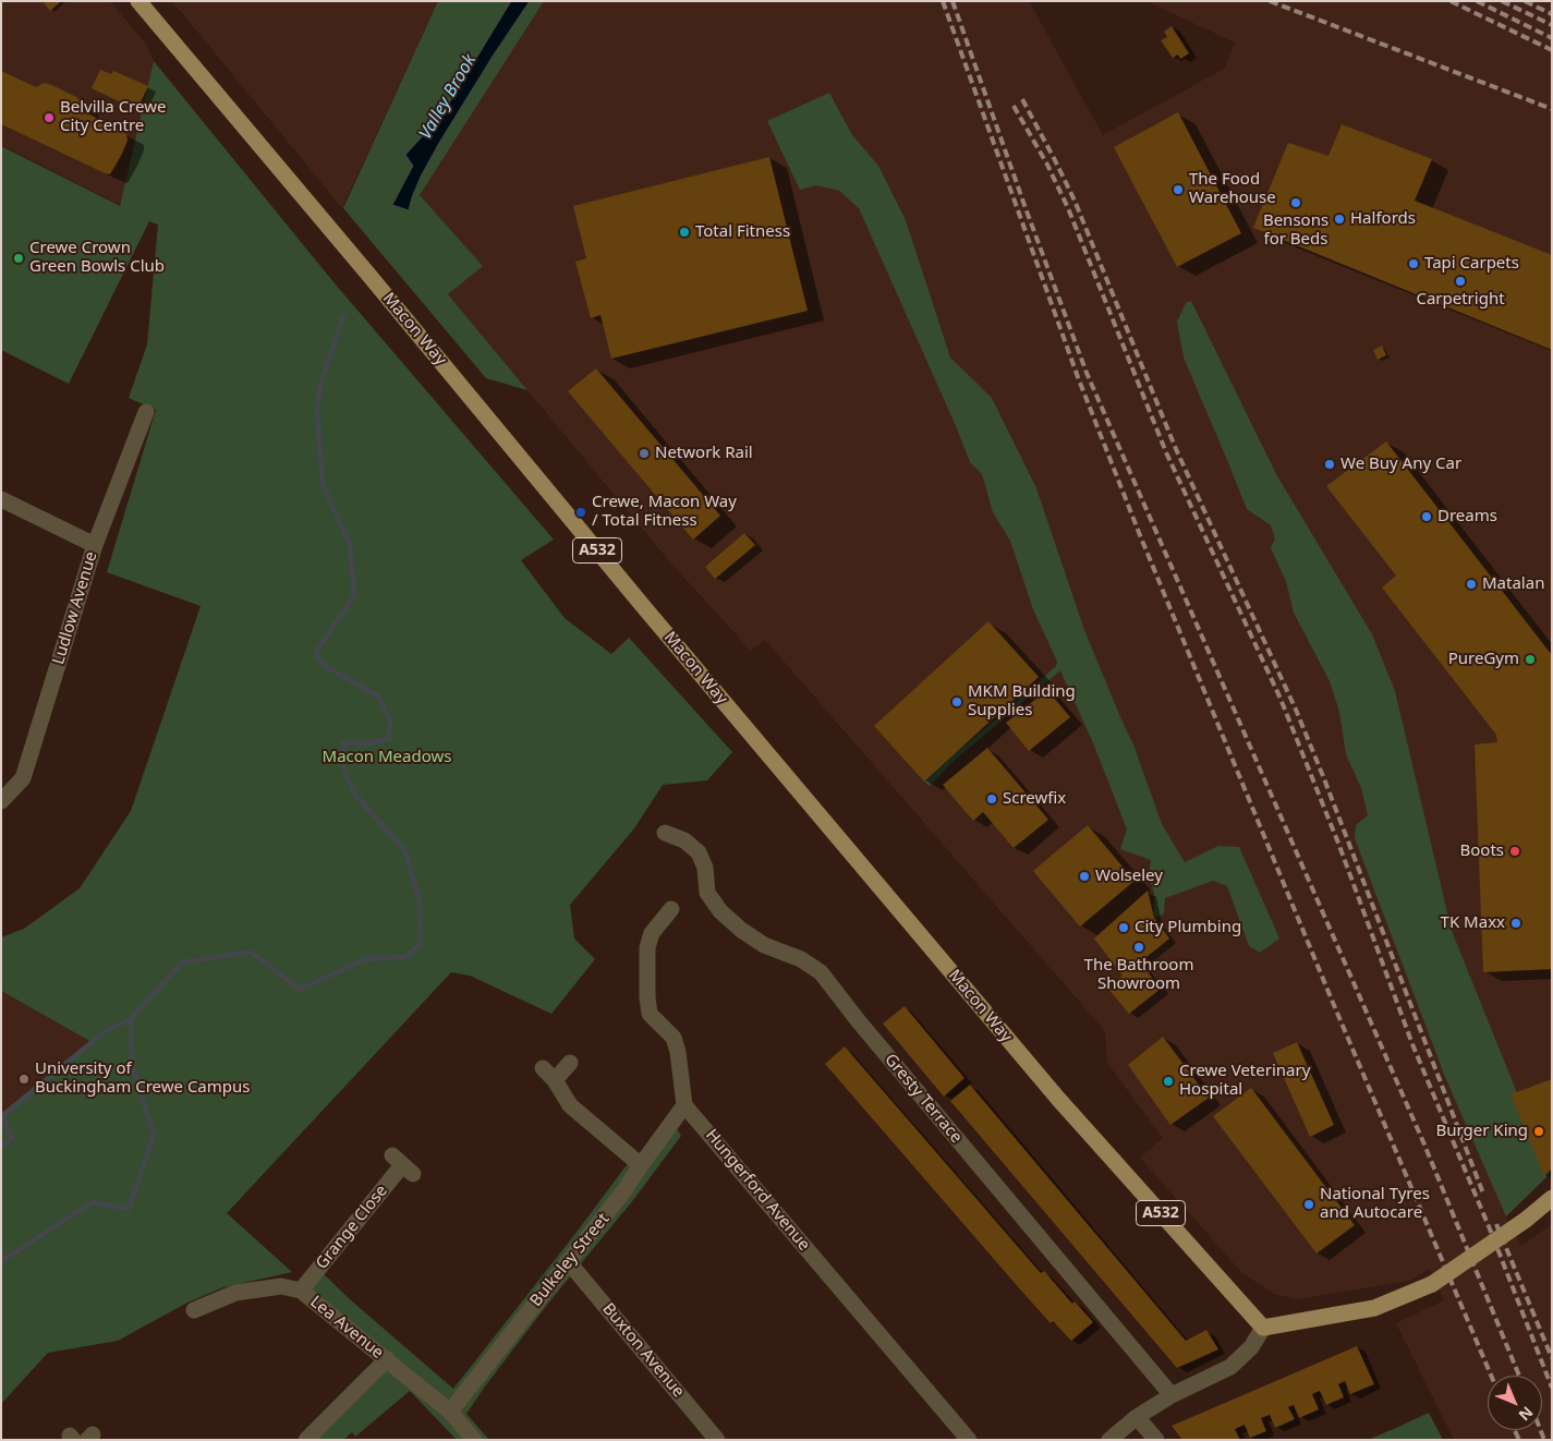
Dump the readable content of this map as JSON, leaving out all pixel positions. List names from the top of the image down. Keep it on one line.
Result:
{"streets":{"main road":["Macon Way","A532"],"street":["Ludlow Avenue","Gresty Terrace","Hungerford Avenue","Grange Close","Bulkeley Street","Lea Avenue","Buxton Avenue"]},"crossings":[["Hungerford Avenue","Bulkeley Street"],["Grange Close","Lea Avenue"],["Bulkeley Street","Lea Avenue"],["Bulkeley Street","Buxton Avenue"]],"water":["Valley Brook"],"parks":["Macon Meadows"],"places":["Belvilla Crewe City Centre","The Food Warehouse","Bensons for Beds","Halfords","Total Fitness","Crewe Crown Green Bowls Club","Tapi Carpets","Carpetright","Network Rail","We Buy Any Car","Crewe, Macon Way / Total Fitness","Dreams","Matalan","PureGym","MKM Building Supplies","Screwfix","Boots","Wolseley","TK Maxx","City Plumbing","The Bathroom Showroom","University of Buckingham Crewe Campus","Crewe Veterinary Hospital","Burger King","National Tyres and Autocare"],"north":"bottom right"}
